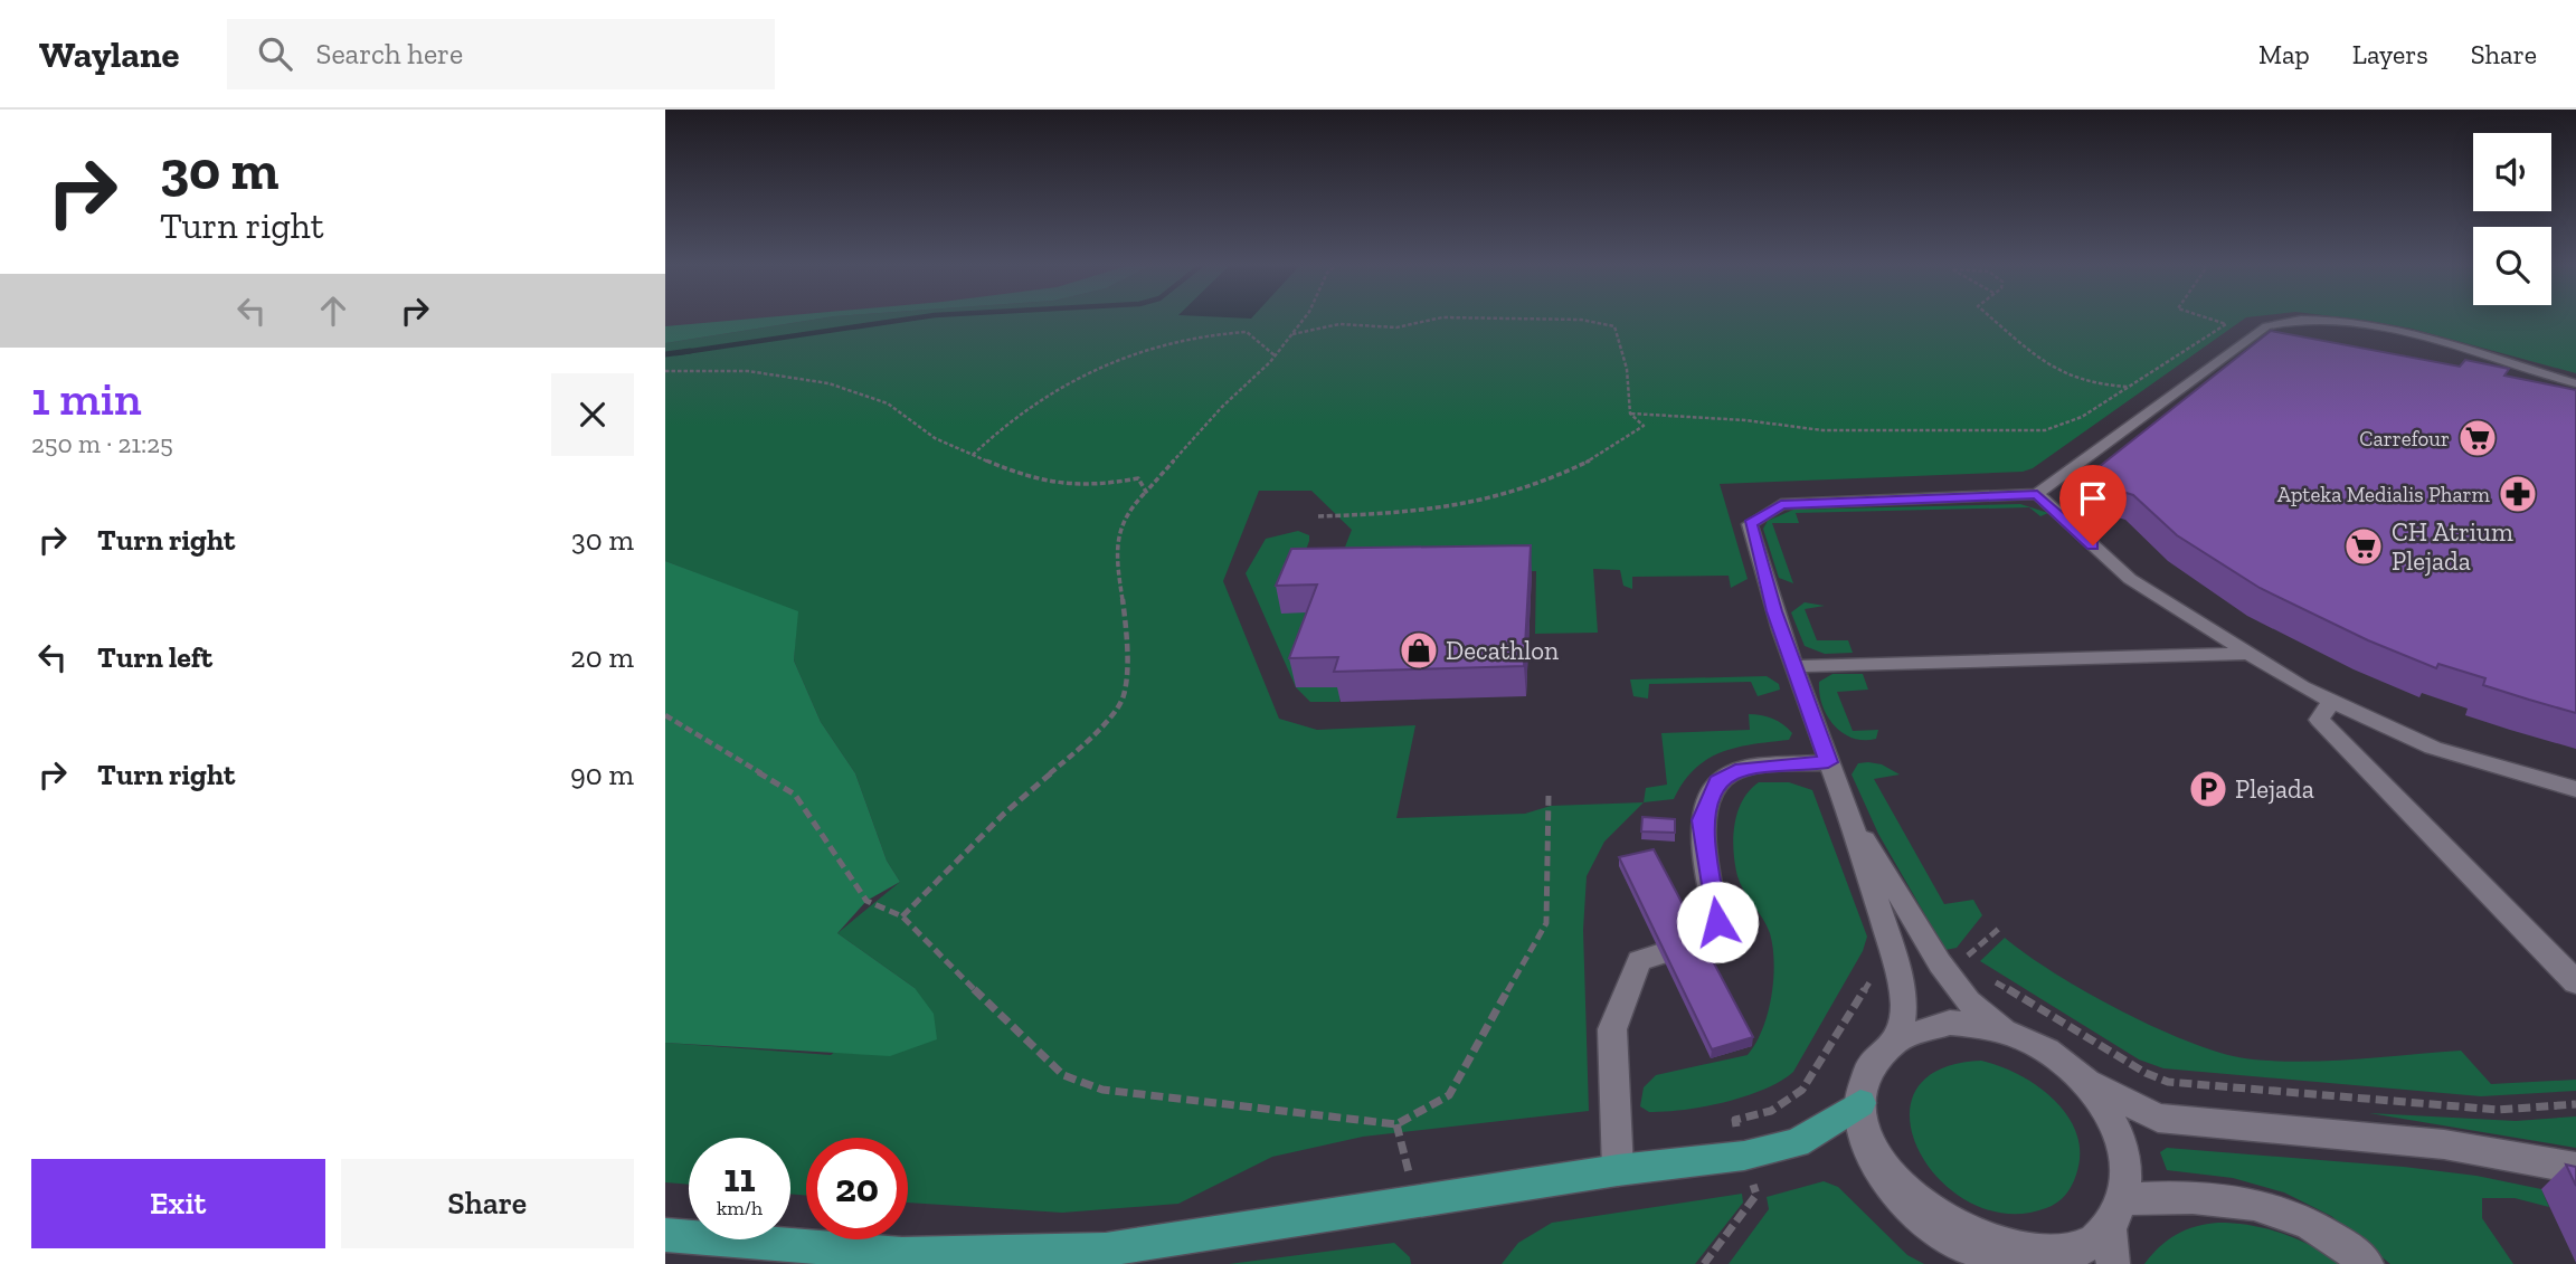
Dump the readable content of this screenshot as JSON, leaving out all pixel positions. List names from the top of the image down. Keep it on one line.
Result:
{"places":{"supermarket":["Carrefour","CH Atrium Plejada"],"pharmacy":["Apteka Medialis Pharm"],"shop":["Decathlon"],"parking":["Plejada"]},"page":{"header":"Waylane","search":"Search here","nav":["Map","Layers","Share"],"turn":["30 m","Turn right"],"heading":["1 min","250 m · 21:25"],"list":[{"name":"Turn right","value":"30 m"},{"name":"Turn left","value":"20 m"},{"name":"Turn right","value":"90 m"}],"speed":"11 km/h","limit":"20","buttons":["Exit","Share"]}}
